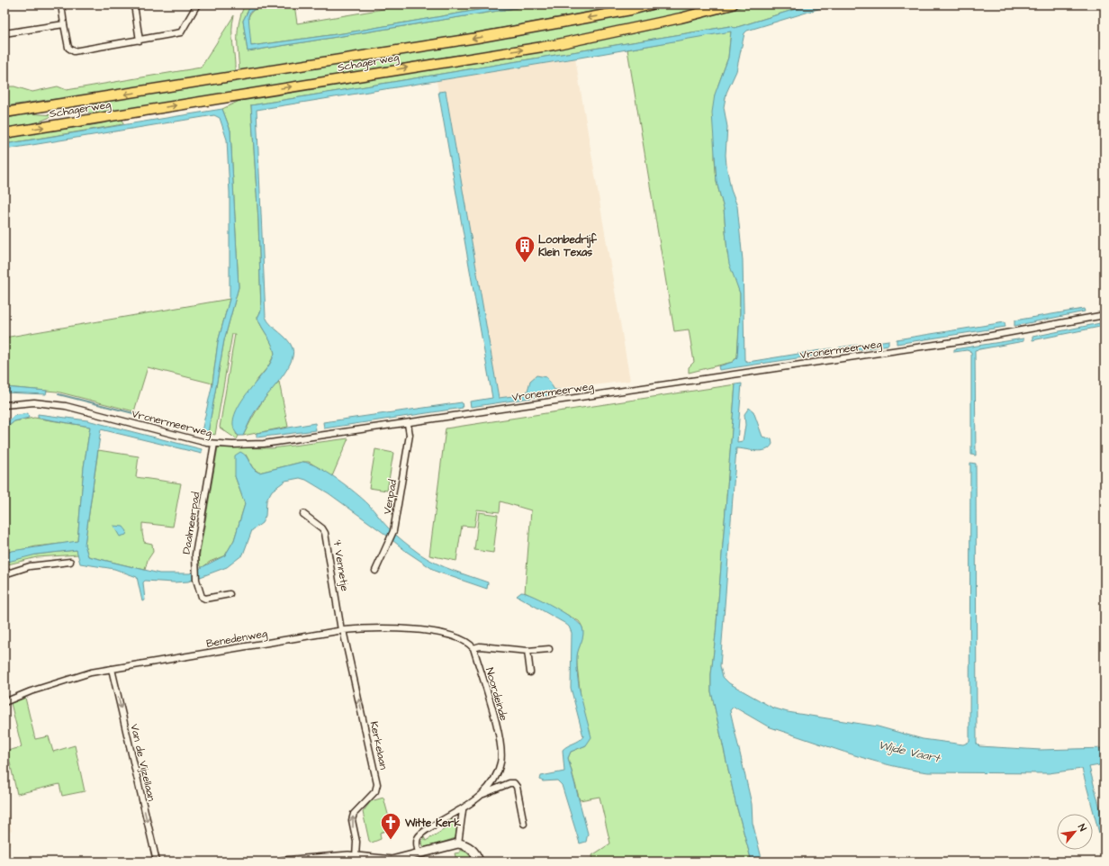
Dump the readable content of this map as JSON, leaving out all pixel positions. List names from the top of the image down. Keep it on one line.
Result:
{"streets":{"main road":["Schagerweg"],"street":["Vronermeerweg","Venpad","Daalmeerpad","'t Vennetje","Benedenweg","Noordeinde","Kerkelaan","Van de Vijzellaan"]},"crossings":[["Vronermeerweg","Venpad"],["Vronermeerweg","Daalmeerpad"],["'t Vennetje","Benedenweg"],["'t Vennetje","Kerkelaan"],["Benedenweg","Noordeinde"],["Benedenweg","Kerkelaan"],["Benedenweg","Van de Vijzellaan"]],"one_way":["Kerkelaan","Van de Vijzellaan"],"water":["Wijde Vaart"],"places":{"building":["Loonbedrijf Klein Texas"],"church":["Witte Kerk"]},"north":"top right"}
